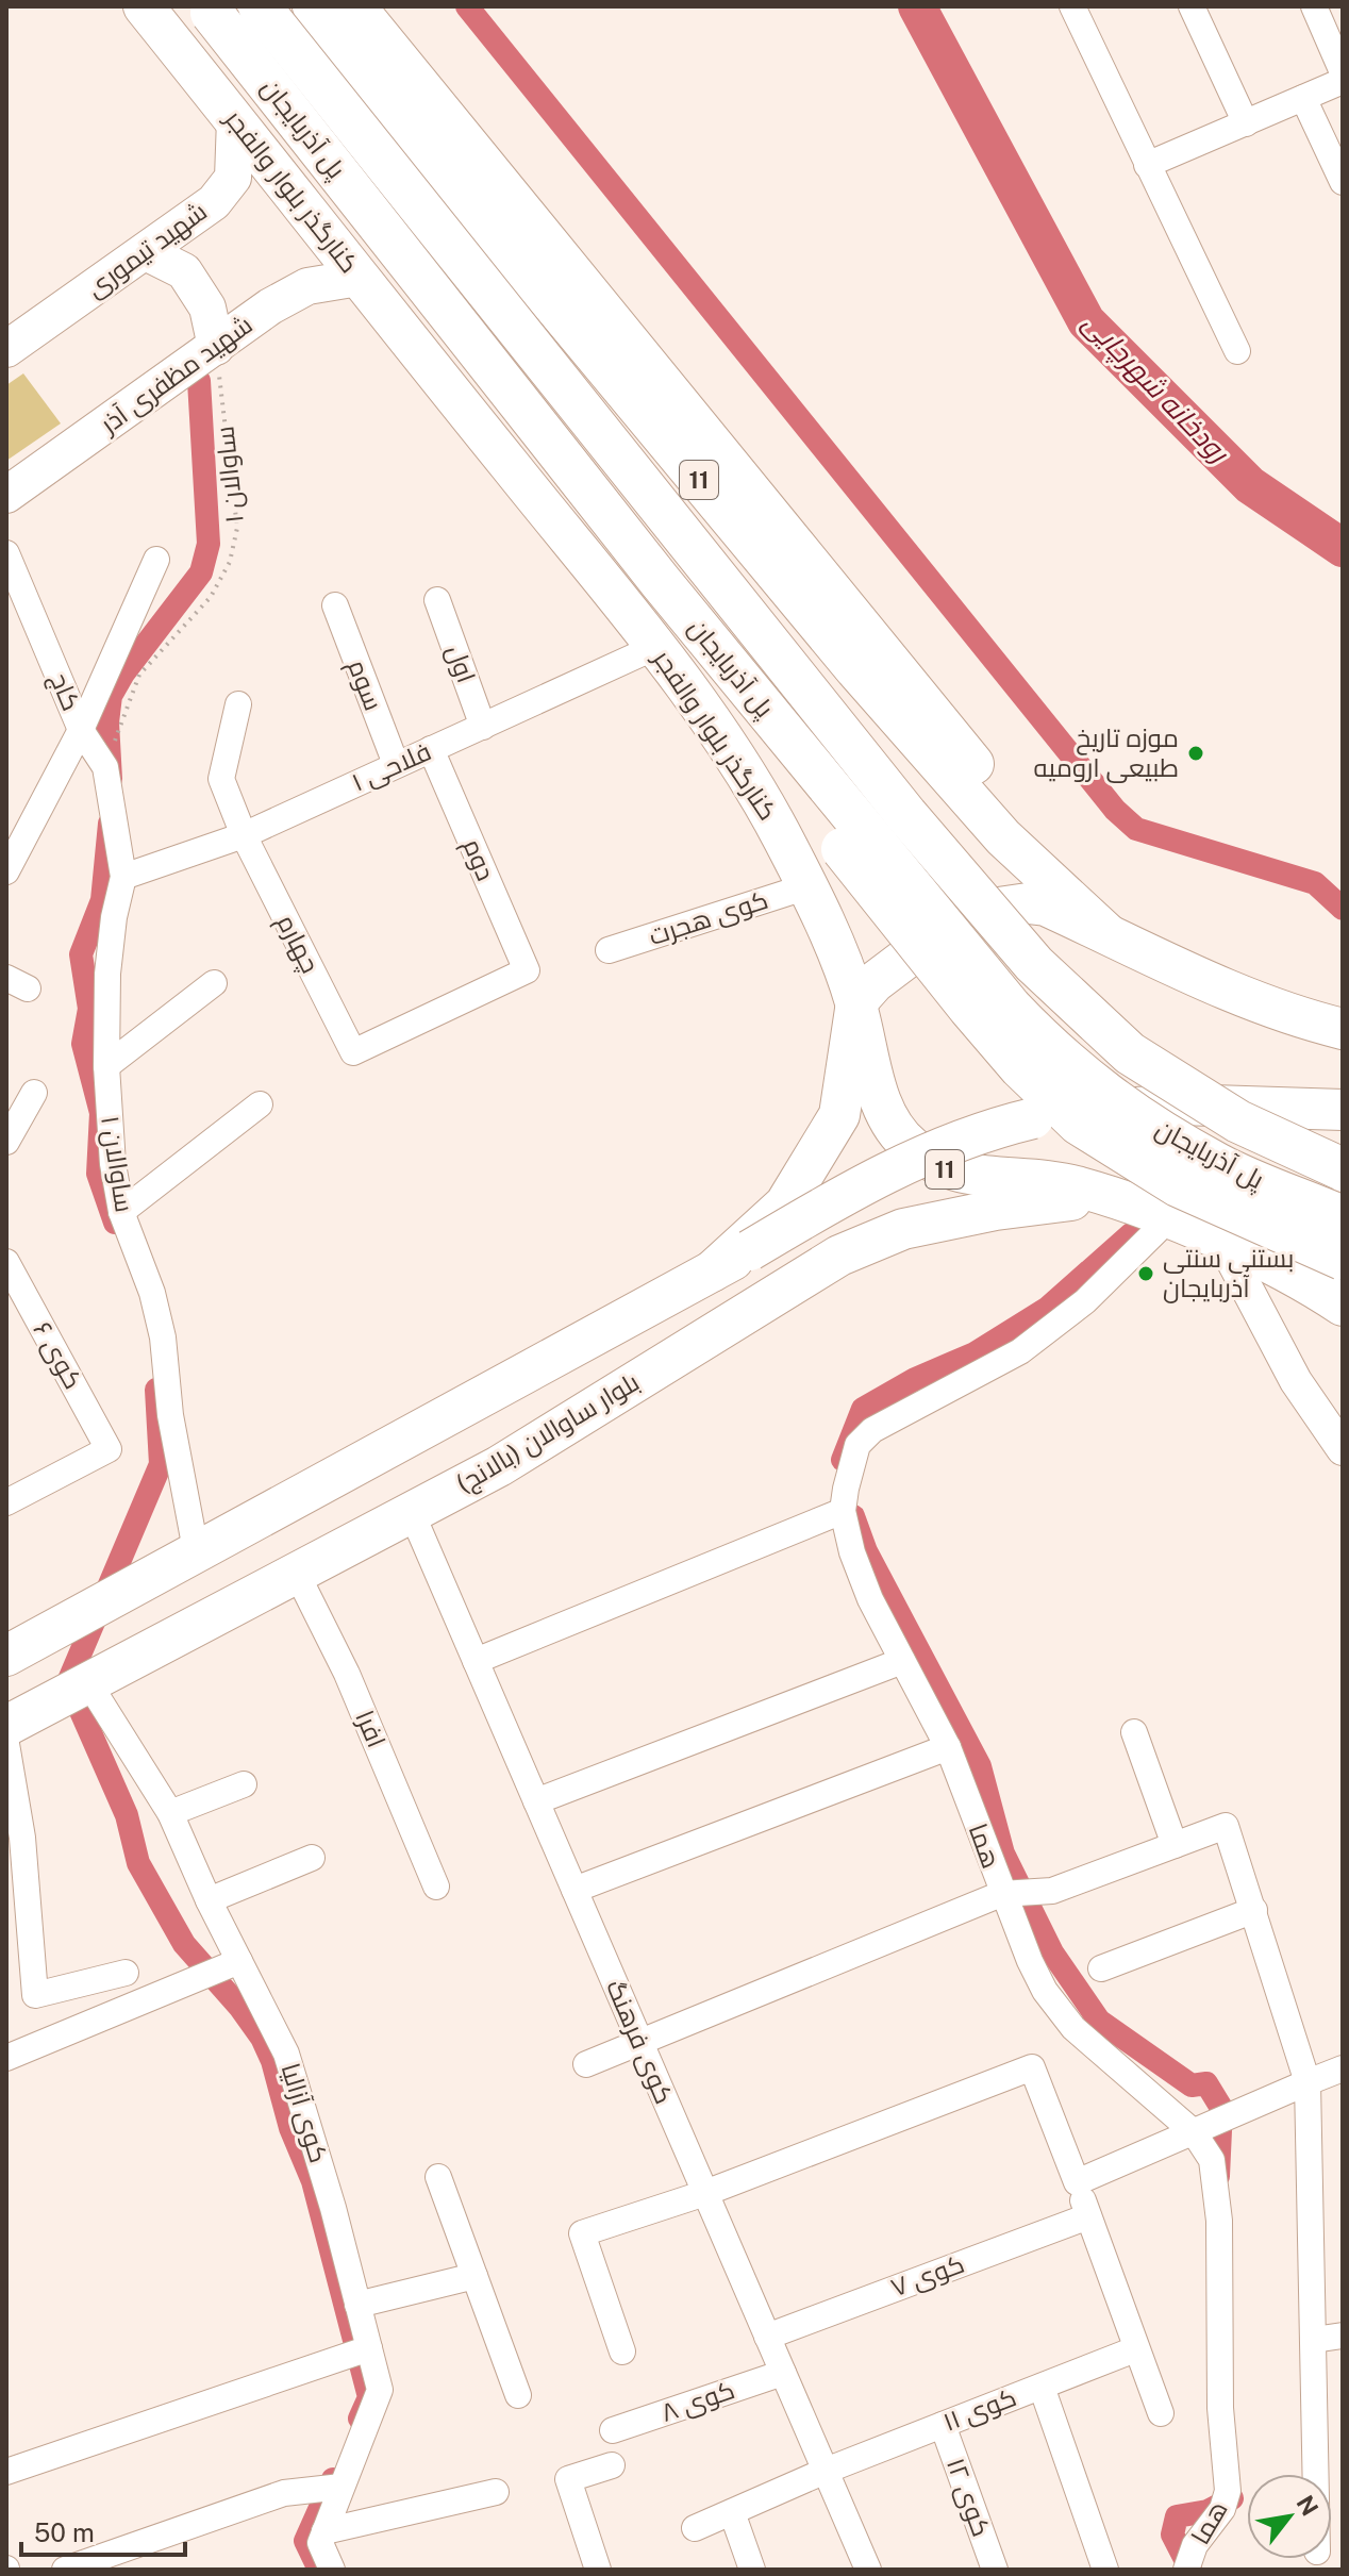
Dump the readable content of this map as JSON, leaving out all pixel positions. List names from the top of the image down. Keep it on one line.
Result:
{"streets":{"highway":["پل آذربایجان"],"main road":["کنارگذر بلوار والفجر","شهید تیموری","شهید مظفری آذر","11","بلوار ساوالان (بالانج)"],"street":["ساوالان ۱","اول","سوم","کاج","فلاحی ۱","دوم","کوی هجرت","چهارم","کوی ۶","افرا","هما","کوی فرهنگ","کوی آزالیا","کوی ۷","کوی ۸","کوی ۱۱","کوی ۱۲"]},"crossings":[["کنارگذر بلوار والفجر","شهید تیموری"],["کنارگذر بلوار والفجر","شهید مظفری آذر"],["کنارگذر بلوار والفجر","11"],["کنارگذر بلوار والفجر","فلاحی ۱"],["کنارگذر بلوار والفجر","کوی هجرت"],["کنارگذر بلوار والفجر","بلوار ساوالان (بالانج)"],["کنارگذر بلوار والفجر","هما"],["شهید مظفری آذر","ساوالان ۱"],["ساوالان ۱","کاج"],["ساوالان ۱","فلاحی ۱"],["اول","فلاحی ۱"],["سوم","فلاحی ۱"],["فلاحی ۱","دوم"],["فلاحی ۱","چهارم"],["دوم","چهارم"],["بلوار ساوالان (بالانج)","افرا"],["بلوار ساوالان (بالانج)","کوی فرهنگ"],["بلوار ساوالان (بالانج)","کوی آزالیا"],["کوی فرهنگ","کوی ۷"],["کوی فرهنگ","کوی ۸"],["کوی فرهنگ","کوی ۱۱"],["کوی ۱۱","کوی ۱۲"]],"water":["رودخانه شهرچایی"],"places":["موزه تاریخ طبیعی ارومیه","بستنی سنتی آذربایجان"],"scale_bar":"50 m","north":"top right"}
